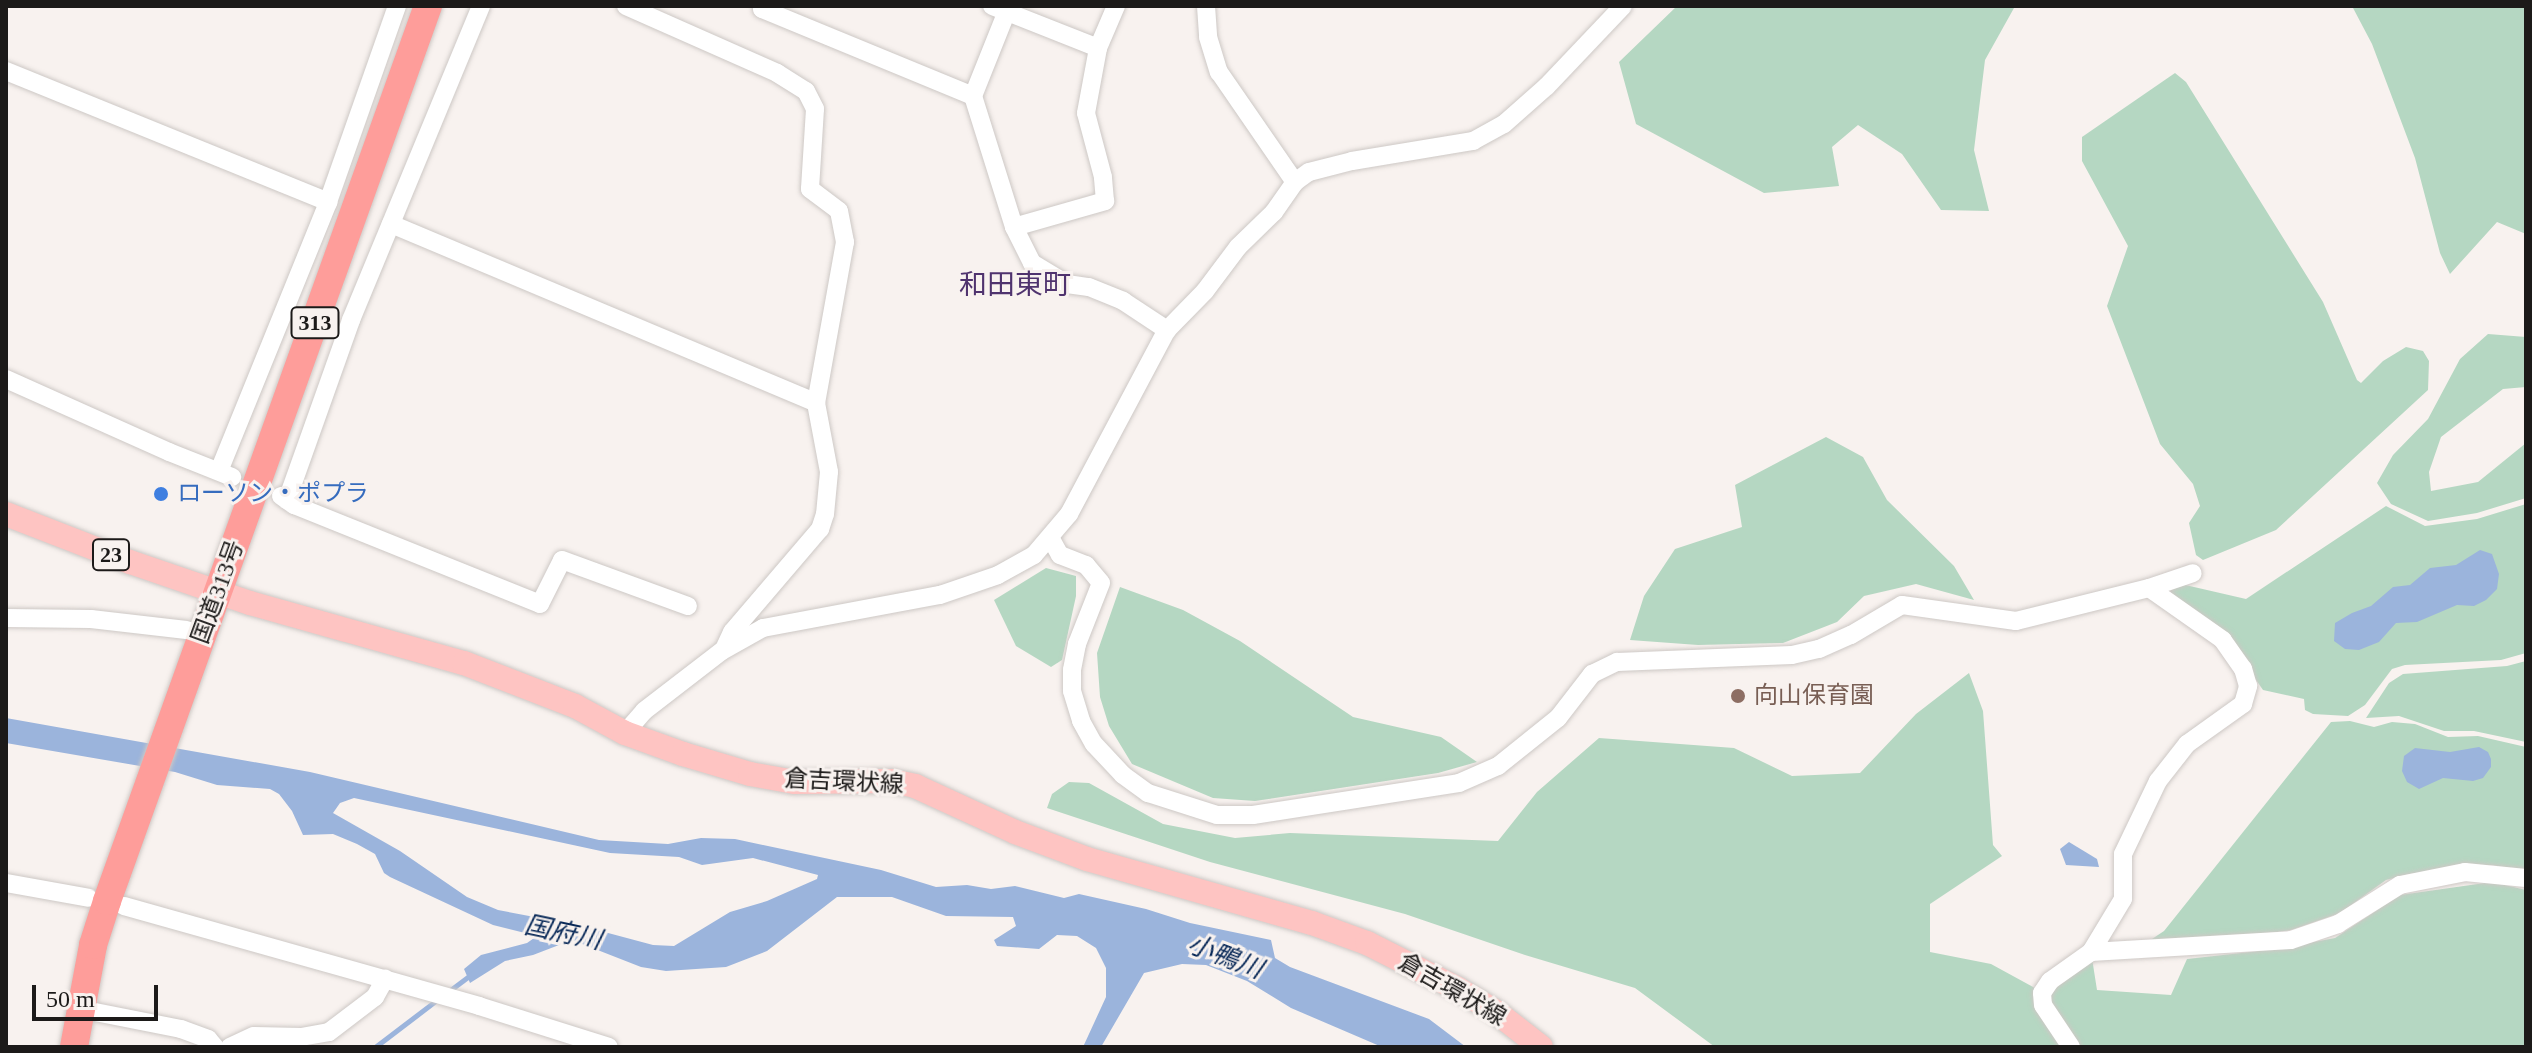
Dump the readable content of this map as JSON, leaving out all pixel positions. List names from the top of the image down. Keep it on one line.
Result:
{"streets":{"highway":["313","国道313号"],"main road":["23","倉吉環状線"]},"crossings":[["23","国道313号"],["23","倉吉環状線"],["国道313号","倉吉環状線"]],"districts":["和田東町"],"water":["国府川","小鴨川"],"places":["ローソン・ポプラ","向山保育園"],"scale_bar":"50 m"}
